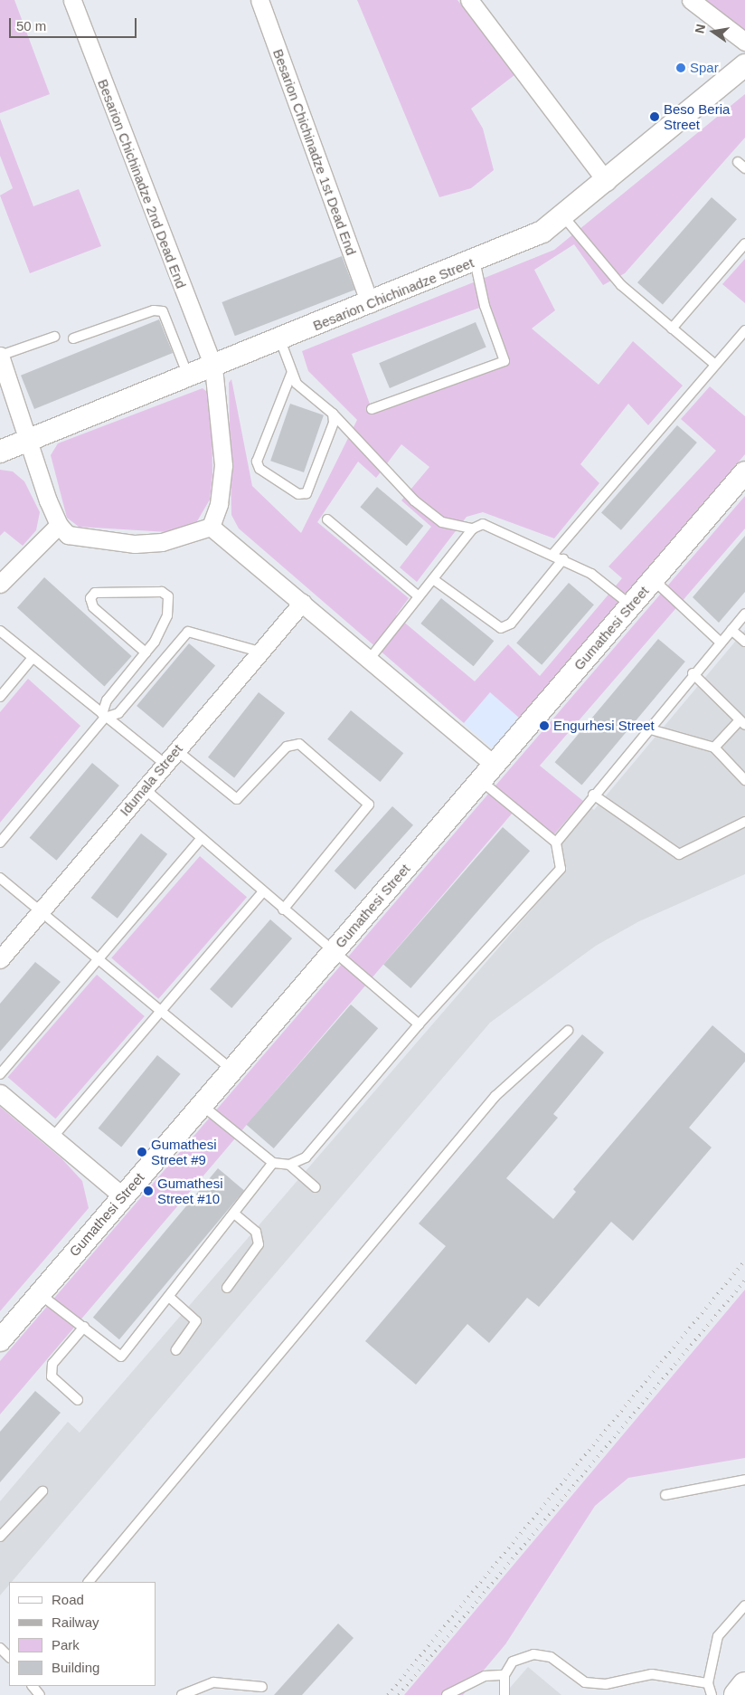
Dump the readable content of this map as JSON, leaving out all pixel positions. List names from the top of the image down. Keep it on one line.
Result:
{"streets":{"street":["Besarion Chichinadze 1st Dead End","Besarion Chichinadze 2nd Dead End","Besarion Chichinadze Street","Gumathesi Street","Idumala Street"]},"crossings":[["Besarion Chichinadze 1st Dead End","Besarion Chichinadze Street"],["Besarion Chichinadze 2nd Dead End","Besarion Chichinadze Street"]],"places":["Spar","Beso Beria Street","Engurhesi Street","Gumathesi Street #9","Gumathesi Street #10"],"legend":["Road","Railway","Park","Building"],"scale_bar":"50 m","north":"left"}
